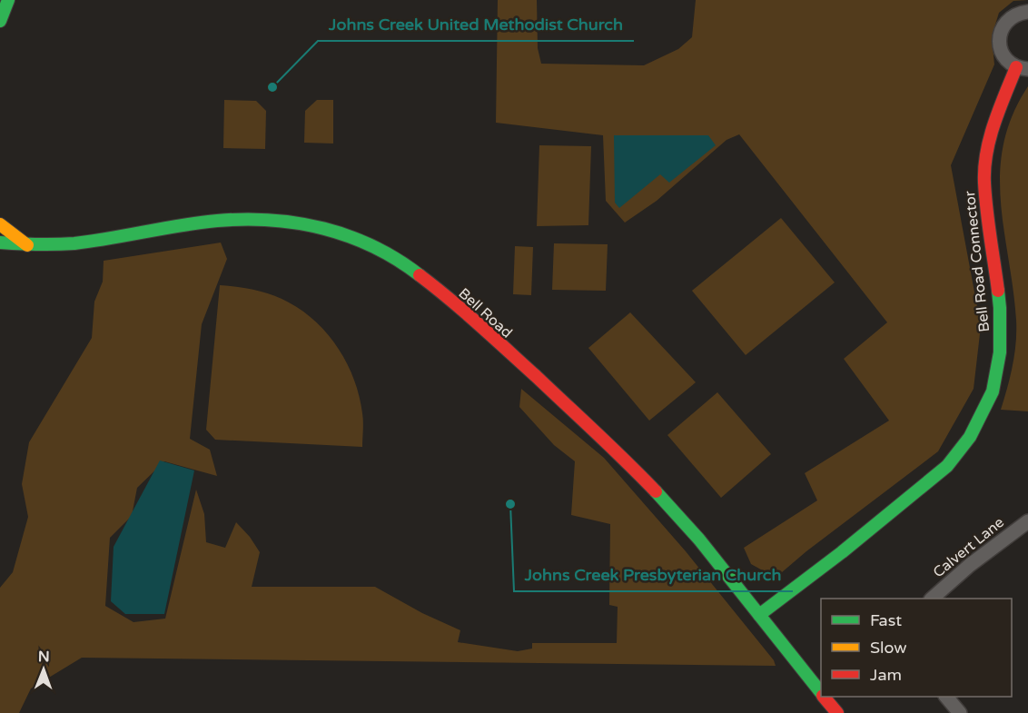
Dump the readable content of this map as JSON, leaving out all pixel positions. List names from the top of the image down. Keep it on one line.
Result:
{"streets":{"main road":["Bell Road Connector","Bell Road"],"street":["Calvert Lane"]},"crossings":[["Bell Road Connector","Bell Road"]],"places":["Johns Creek United Methodist Church","Johns Creek Presbyterian Church"],"legend":["Fast","Slow","Jam"],"north":"top"}
